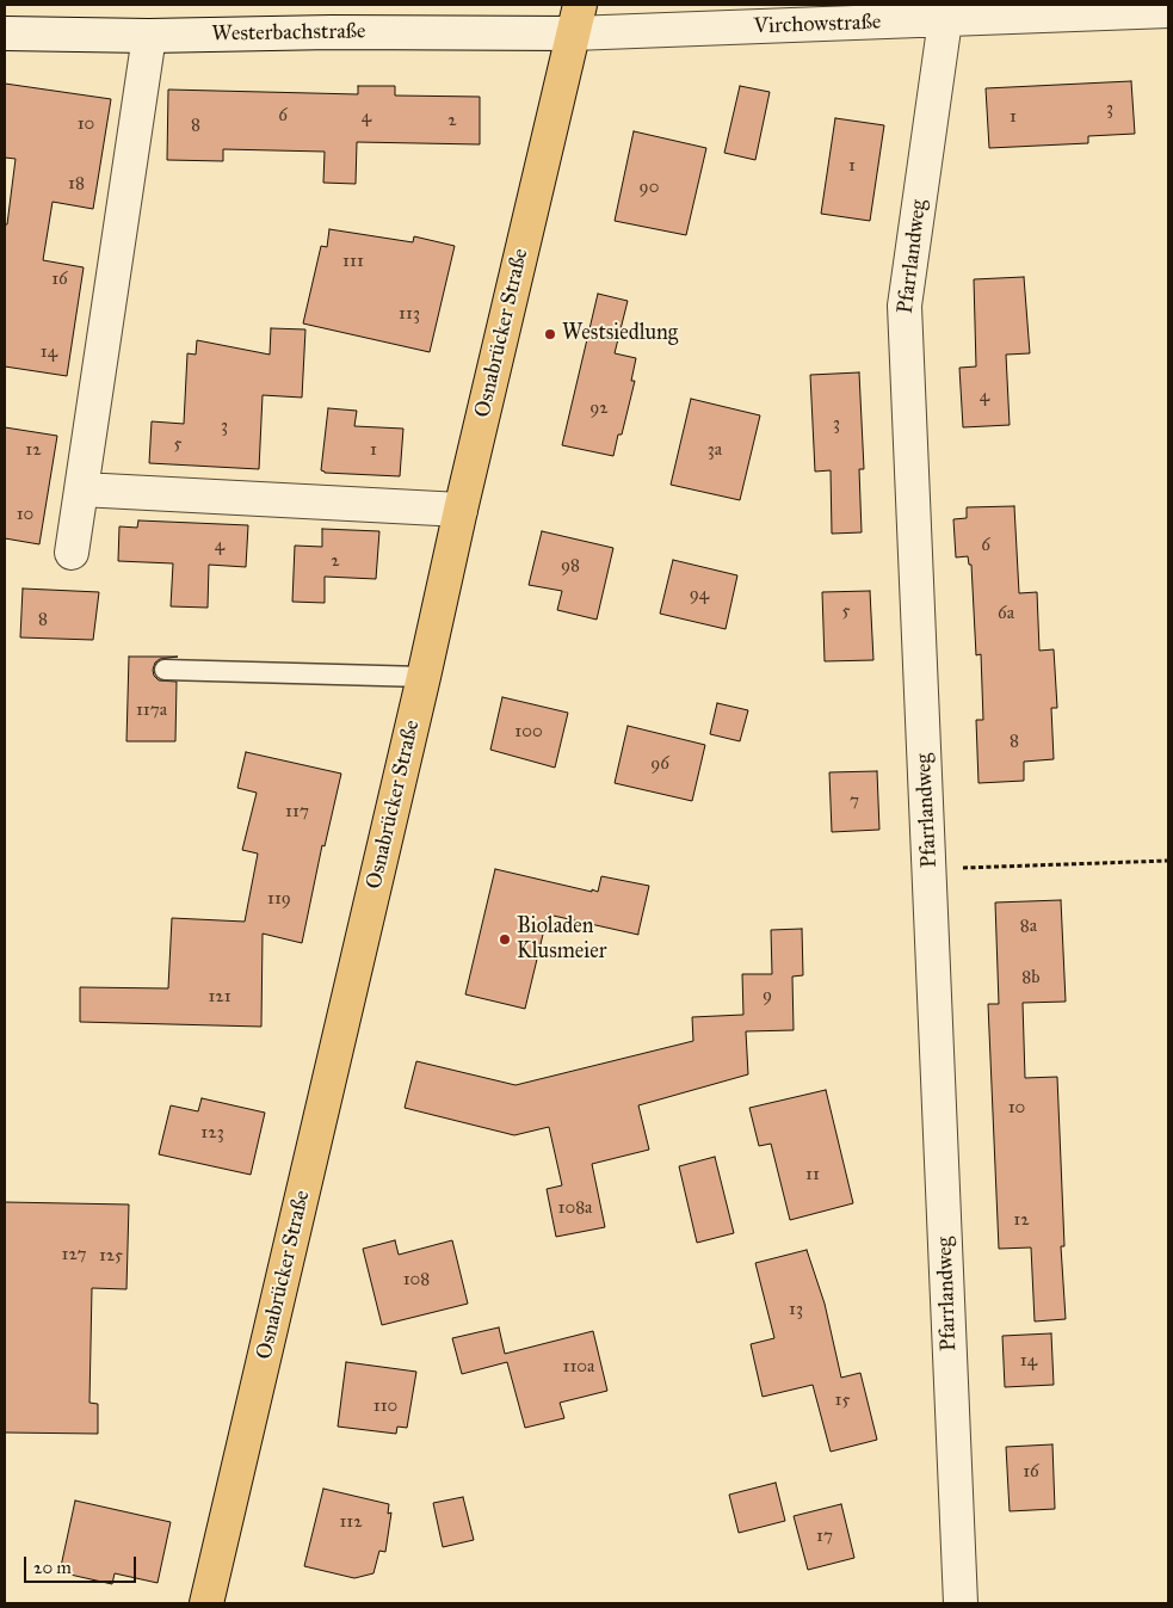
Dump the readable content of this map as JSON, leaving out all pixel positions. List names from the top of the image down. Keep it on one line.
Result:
{"streets":{"main road":["Osnabrücker Straße"],"street":["Virchowstraße","Westerbachstraße","Pfarrlandweg"]},"crossings":[["Virchowstraße","Westerbachstraße"],["Virchowstraße","Pfarrlandweg"],["Virchowstraße","Osnabrücker Straße"],["Westerbachstraße","Osnabrücker Straße"]],"places":["Westsiedlung","Bioladen Klusmeier"],"house_numbers":["3","6","4","1","2","10","8","1","18","90","111","16","113","14","4","92","3","3","5","12","1","3a","10","4","6","2","98","94","5","6a","8","117a","100","8","96","7","117","119","8a","8b","9","121","10","123","11","108a","12","127","125","108","13","14","110a","15","110","16","112","17"],"scale_bar":"20 m"}
